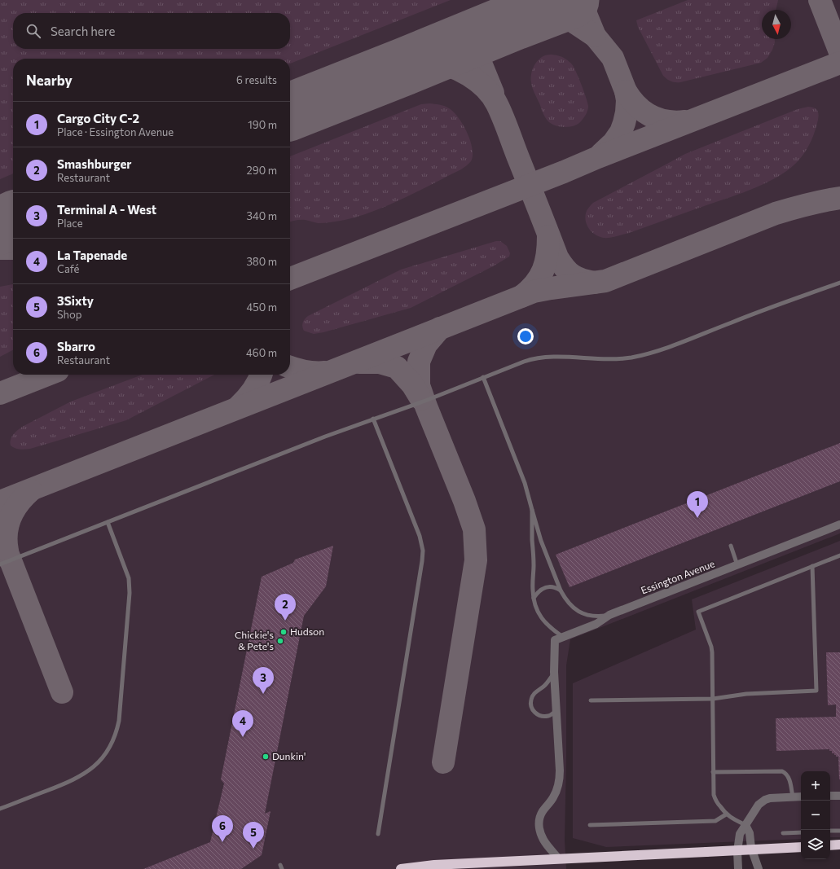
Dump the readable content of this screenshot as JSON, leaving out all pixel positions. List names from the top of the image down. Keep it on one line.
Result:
{"streets":{"street":["Essington Avenue"]},"places":["Hudson","Chickie's & Pete's","Dunkin'"],"north":"bottom","page":{"search":"Search here","heading":["Nearby","6 results"],"list":[{"mark":"1","name":"Cargo City C-2","note":"Place · Essington Avenue","value":"190 m"},{"mark":"2","name":"Smashburger","note":"Restaurant","value":"290 m"},{"mark":"3","name":"Terminal A - West","note":"Place","value":"340 m"},{"mark":"4","name":"La Tapenade","note":"Café","value":"380 m"},{"mark":"5","name":"3Sixty","note":"Shop","value":"450 m"},{"mark":"6","name":"Sbarro","note":"Restaurant","value":"460 m"}],"pins":["1","2","3","4","6","5"],"map_buttons":["+","−"]}}
